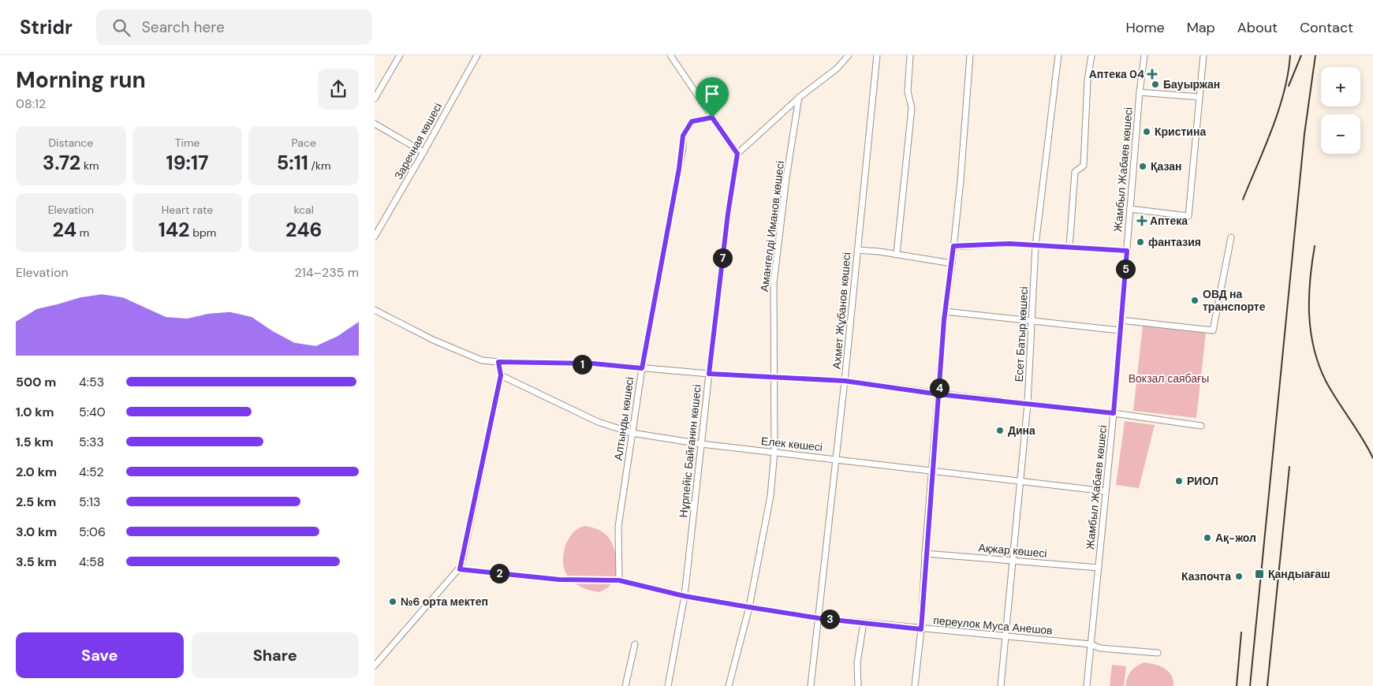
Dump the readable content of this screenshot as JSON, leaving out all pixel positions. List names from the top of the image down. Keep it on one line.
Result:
{"streets":{"street":["Заречная көшесі","Жамбыл Жабаев көшесі","Амангелді Иманов көшесі","Ахмет Жұбанов көшесі","Есет Батыр көшесі","Алтынды көшесі","Елек көшесі","Нұрпейіс Байғанин көшесі","Ақжар көшесі","переулок Муса Анешов"]},"crossings":[["Жамбыл Жабаев көшесі","Елек көшесі"],["Жамбыл Жабаев көшесі","Ақжар көшесі"],["Жамбыл Жабаев көшесі","переулок Муса Анешов"],["Амангелді Иманов көшесі","Елек көшесі"],["Амангелді Иманов көшесі","переулок Муса Анешов"],["Ахмет Жұбанов көшесі","Елек көшесі"],["Ахмет Жұбанов көшесі","переулок Муса Анешов"],["Есет Батыр көшесі","Елек көшесі"],["Есет Батыр көшесі","Ақжар көшесі"],["Есет Батыр көшесі","переулок Муса Анешов"],["Алтынды көшесі","Елек көшесі"],["Алтынды көшесі","переулок Муса Анешов"],["Елек көшесі","Нұрпейіс Байғанин көшесі"],["Нұрпейіс Байғанин көшесі","переулок Муса Анешов"]],"parks":["Вокзал саябағы"],"places":{"health":["Аптека 04","Аптека"],"other":["Бауыржан","Кристина","Қазан","фантазия","ОВД на транспорте","Дина","РИОЛ","Ақ-жол","Казпочта","№6 орта мектеп"],"transit":["Қандыағаш"]},"page":{"header":"Stridr","search":"Search here","nav":["Home","Map","About","Contact"],"heading":["Morning run","08:12"],"map_buttons":["+","−"],"stats":[["Distance","3.72 km"],["Time","19:17"],["Pace","5:11 /km"],["Elevation","24 m"],["Heart rate","142 bpm"],["kcal","246"]],"pins":["7","5","1","4","2","3"],"chart":["Elevation","214–235 m"],"list":[{"name":"500 m","note":"4:53"},{"name":"1.0 km","note":"5:40"},{"name":"1.5 km","note":"5:33"},{"name":"2.0 km","note":"4:52"},{"name":"2.5 km","note":"5:13"},{"name":"3.0 km","note":"5:06"},{"name":"3.5 km","note":"4:58"}],"buttons":["Save","Share"]}}
